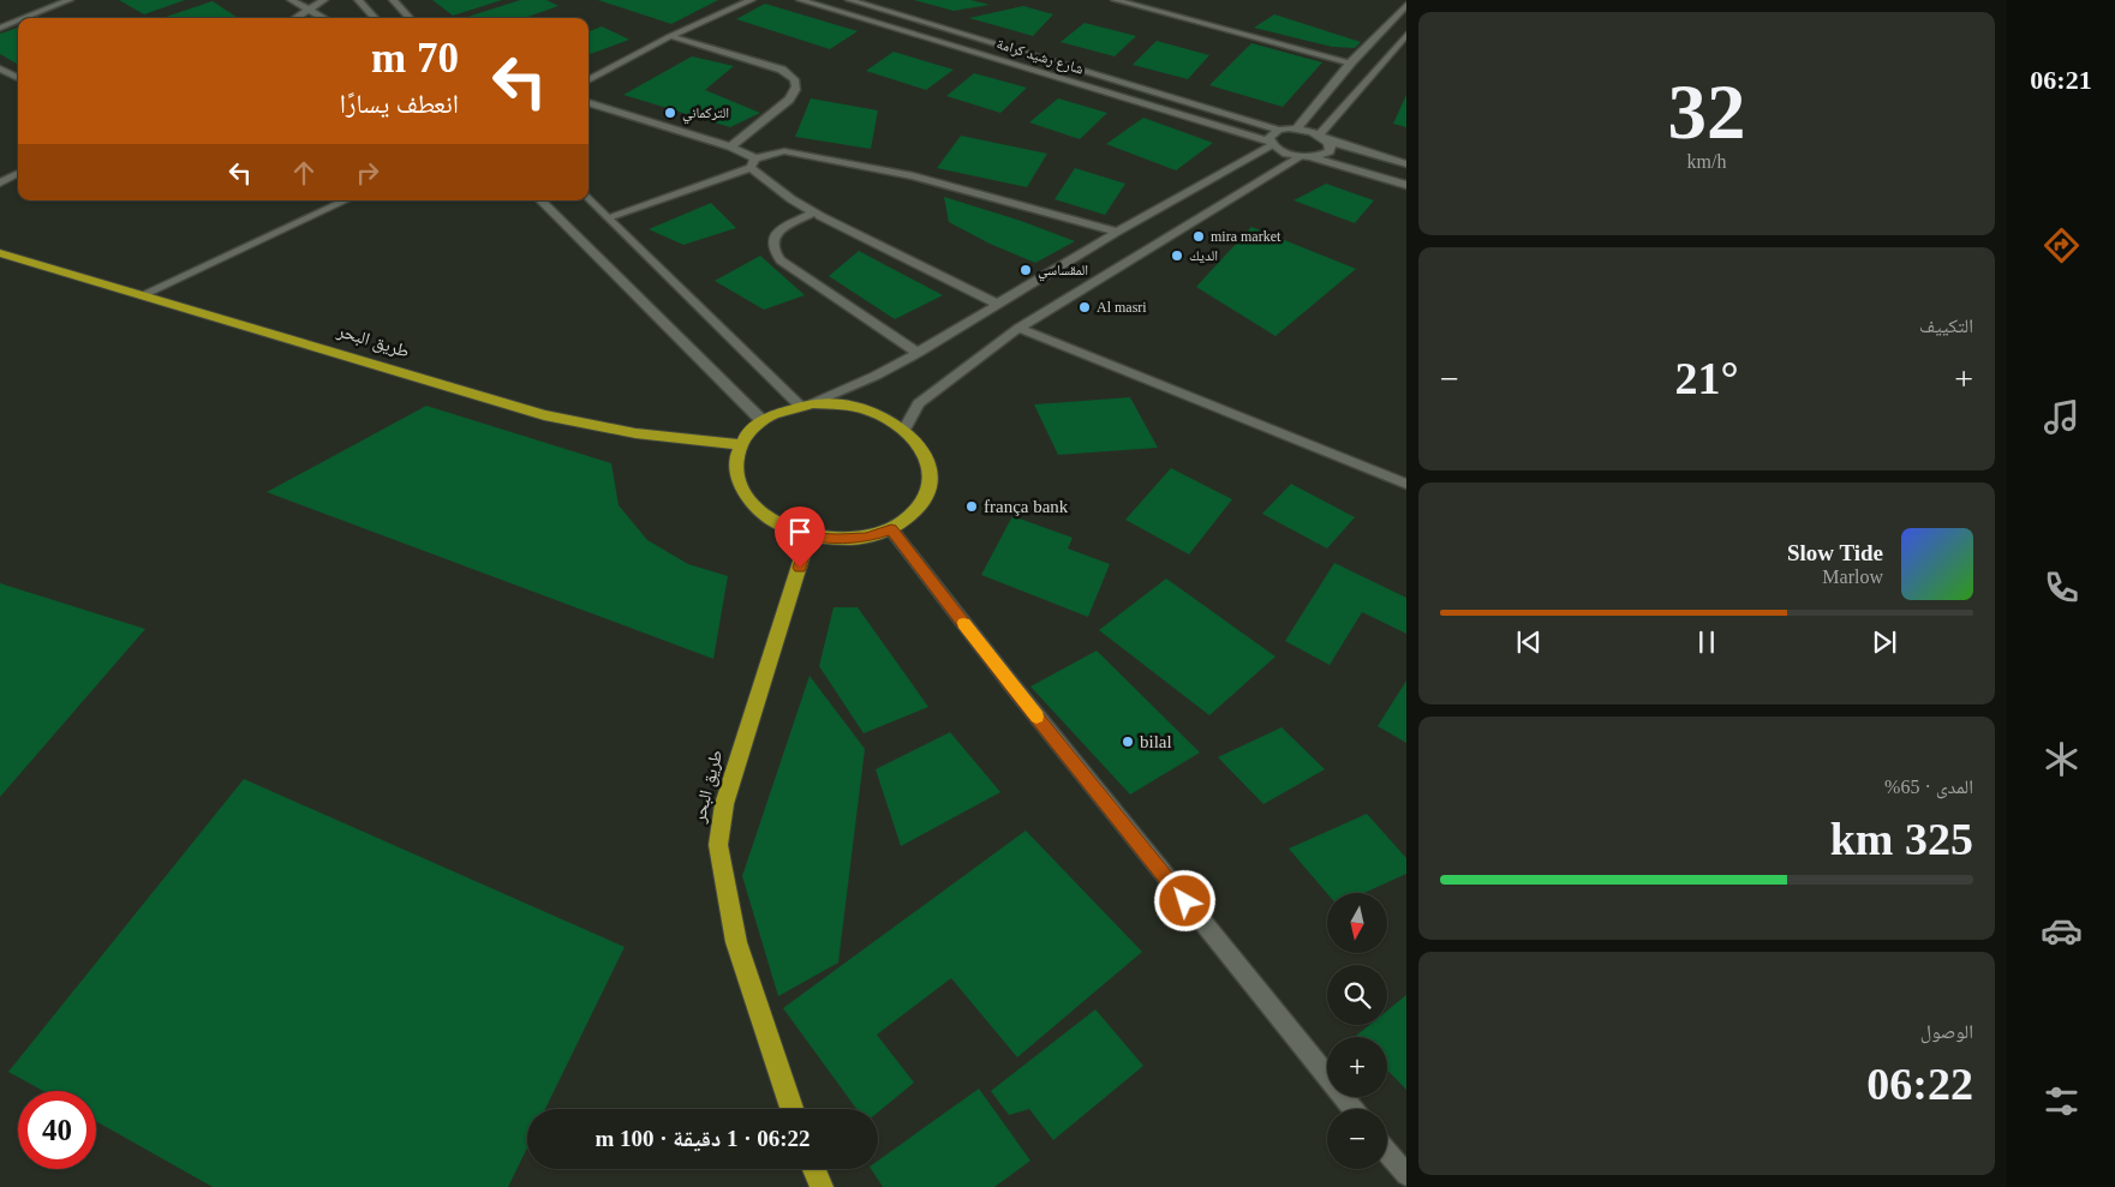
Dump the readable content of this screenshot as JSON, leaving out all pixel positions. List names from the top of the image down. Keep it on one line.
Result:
{"streets":{"highway":["طريق البحر"],"street":["شارع رشيد كرامة"]},"places":["التركماني","mira market","الديك","المقساسي","Al masri","frança bank","bilal"],"north":"bottom","page":{"tabs":"06:21","tile":[["32","km/h"],"التكييف",["المدى · 65%","325 km"],["الوصول","06:22"]],"turn":["70 m","انعطف يسارًا"],"heat":["−","21°","+"],"song":["Slow Tide","Marlow"],"map_buttons":["+","−"],"limit":"40","trip":"06:22 · 1 دقيقة · 100 m"}}
